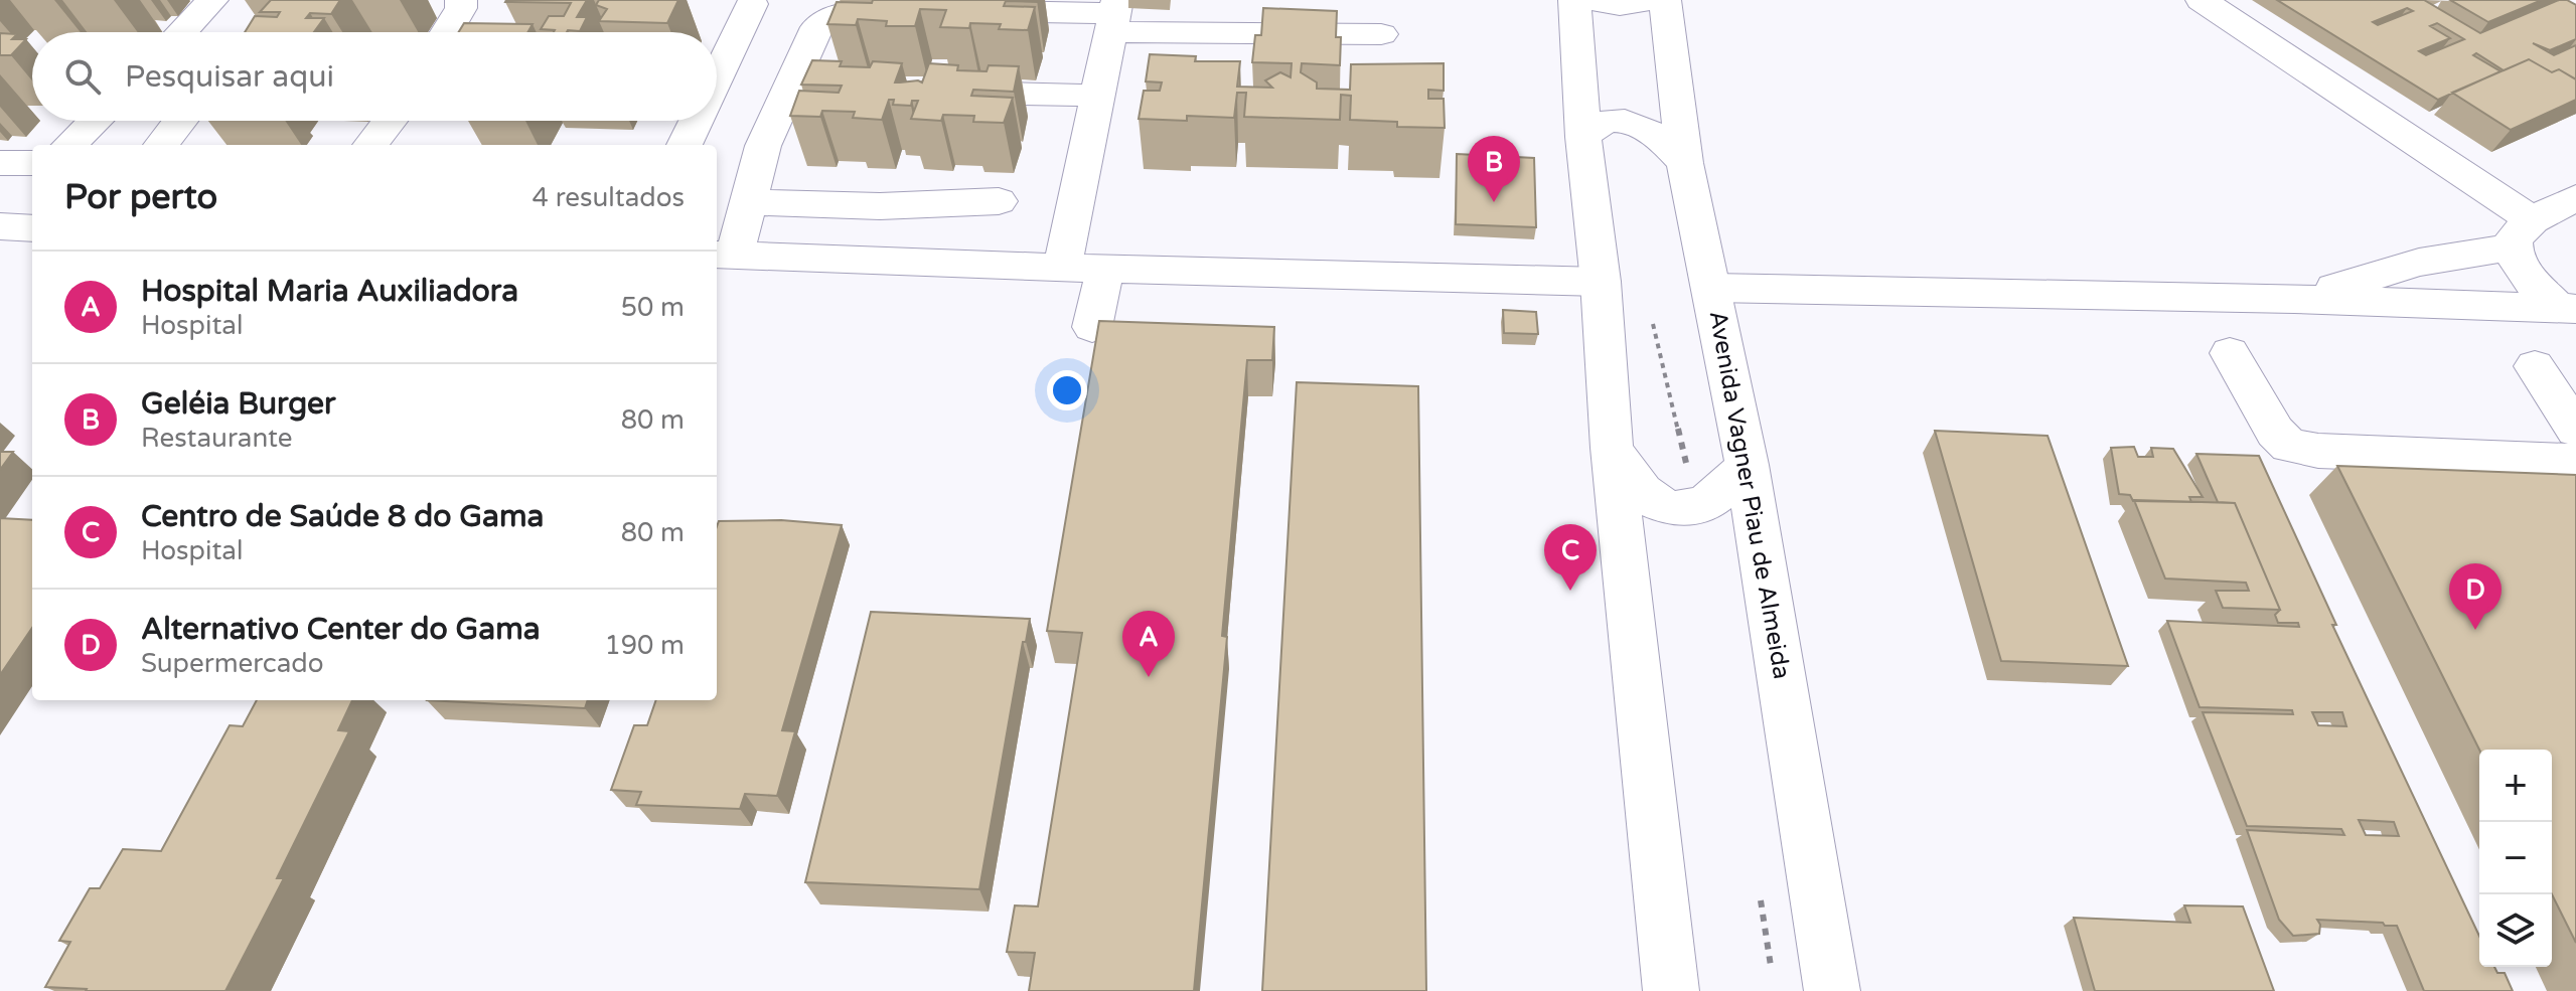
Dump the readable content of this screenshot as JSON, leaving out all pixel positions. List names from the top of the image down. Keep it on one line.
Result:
{"streets":{"street":["Avenida Vagner Piau de Almeida"]},"page":{"search":"Pesquisar aqui","pins":["B","C","D","A"],"heading":["Por perto","4 resultados"],"list":[{"mark":"A","name":"Hospital Maria Auxiliadora","note":"Hospital","value":"50 m"},{"mark":"B","name":"Geléia Burger","note":"Restaurante","value":"80 m"},{"mark":"C","name":"Centro de Saúde 8 do Gama","note":"Hospital","value":"80 m"},{"mark":"D","name":"Alternativo Center do Gama","note":"Supermercado","value":"190 m"}],"map_buttons":["+","−"]}}
